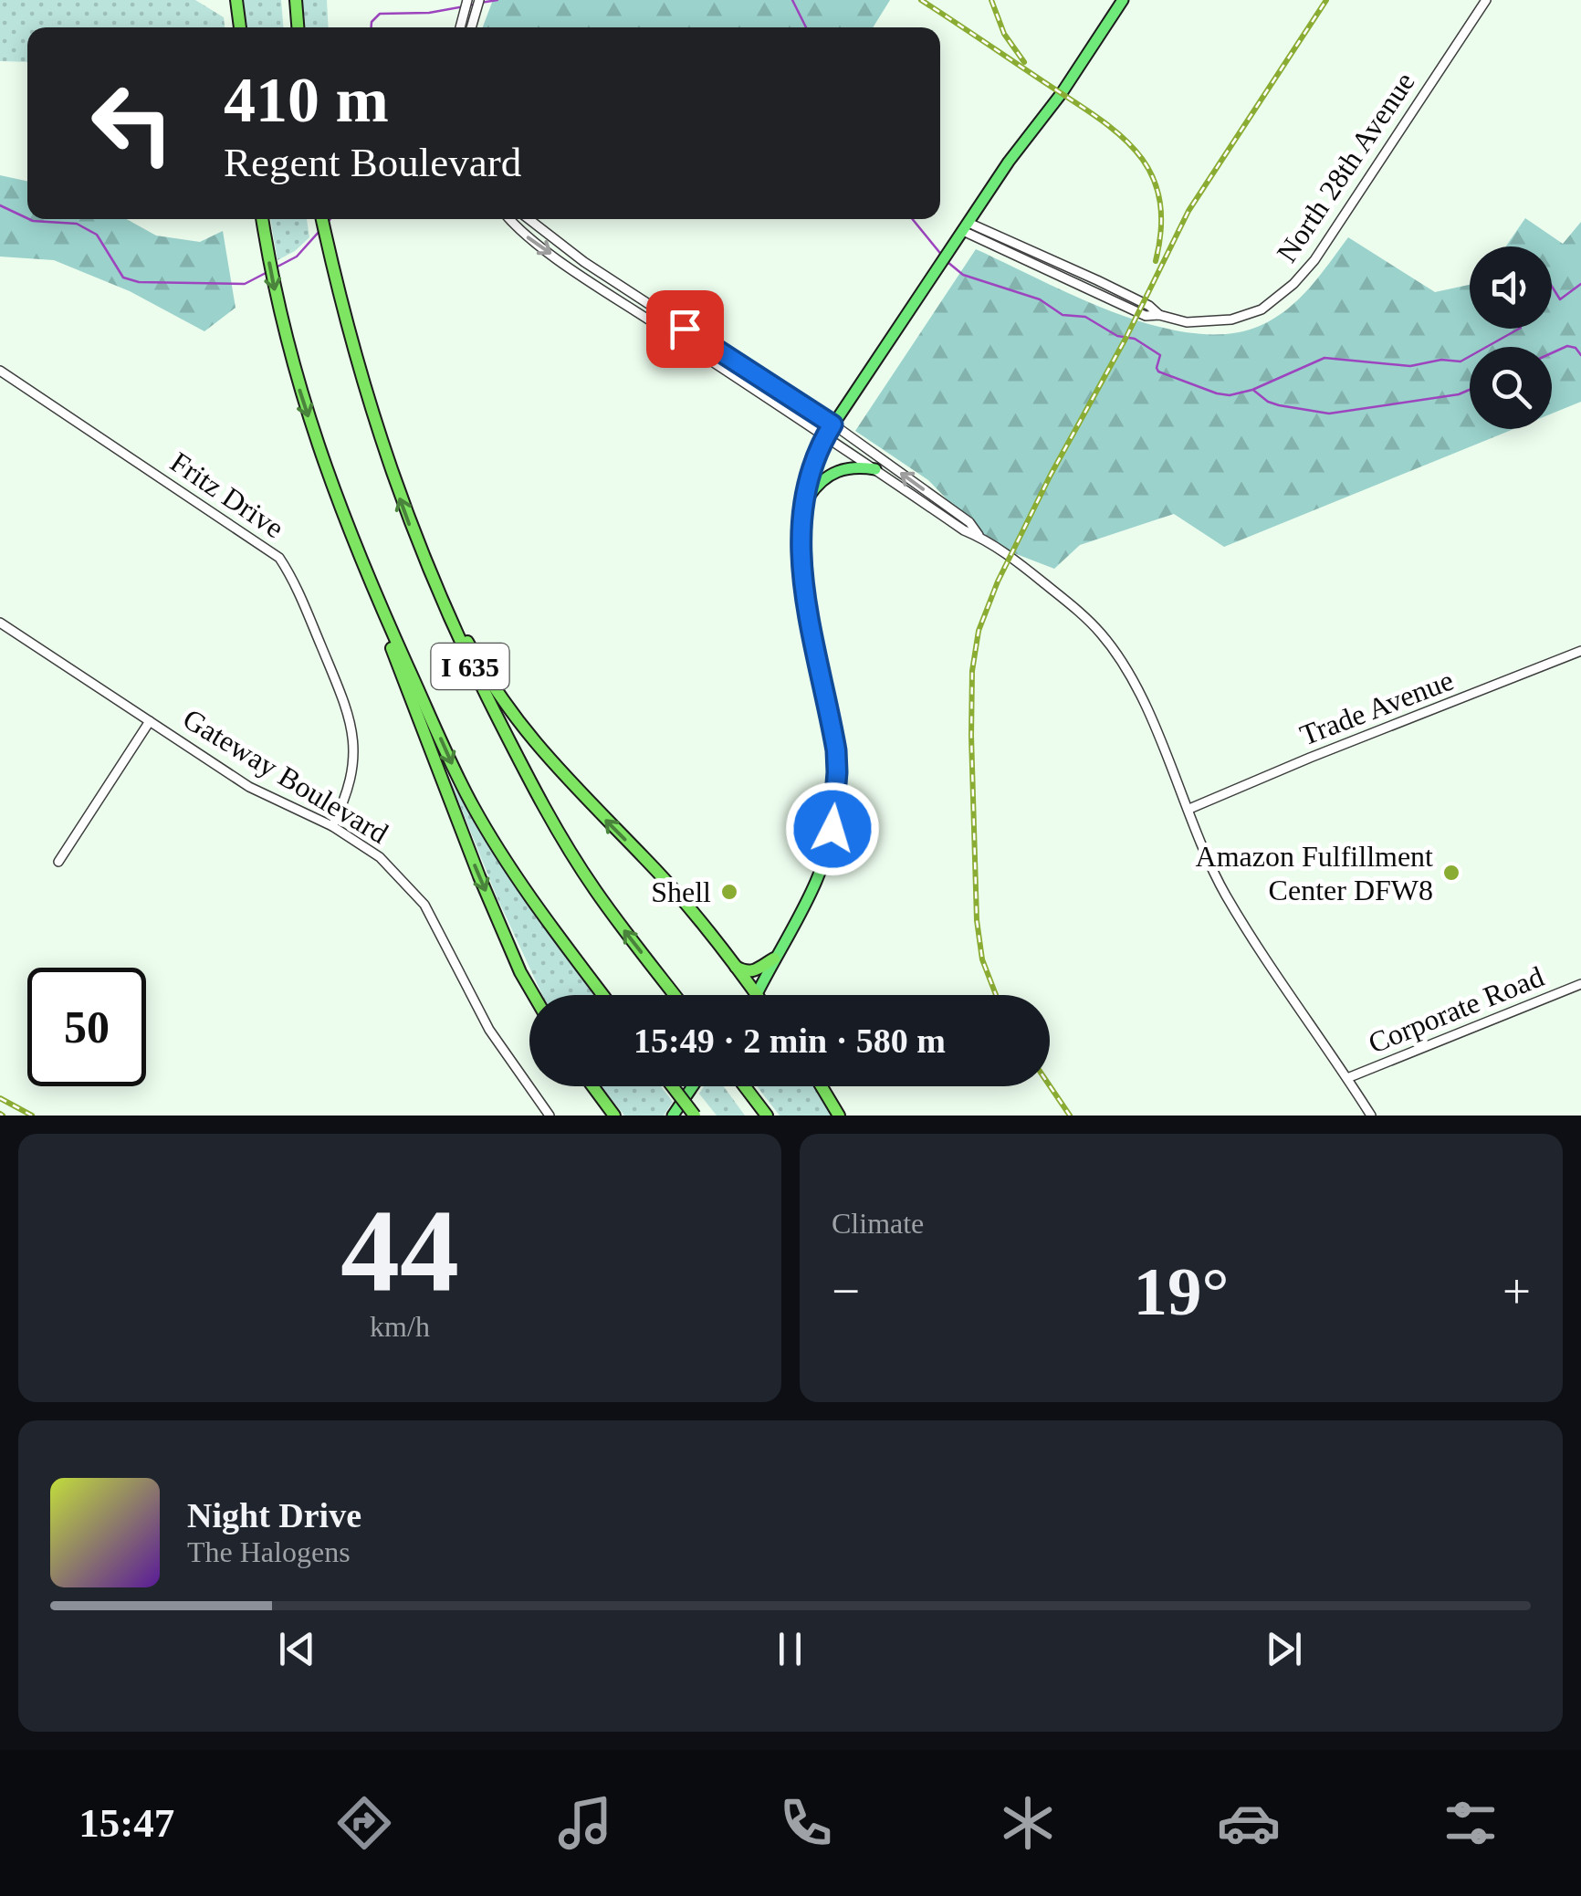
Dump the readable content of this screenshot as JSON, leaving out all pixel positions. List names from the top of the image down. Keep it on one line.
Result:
{"streets":{"highway":["I 635"],"street":["North 28th Avenue","Fritz Drive","Trade Avenue","Gateway Boulevard","Corporate Road"]},"crossings":[["Fritz Drive","Gateway Boulevard"]],"places":["Amazon Fulfillment Center DFW8","Shell"],"page":{"turn":["410 m","Regent Boulevard"],"limit":"50","trip":"15:49 · 2 min · 580 m","tile":[["44","km/h"],"Climate"],"heat":["−","19°","+"],"song":["Night Drive","The Halogens"],"tabs":"15:47"}}
